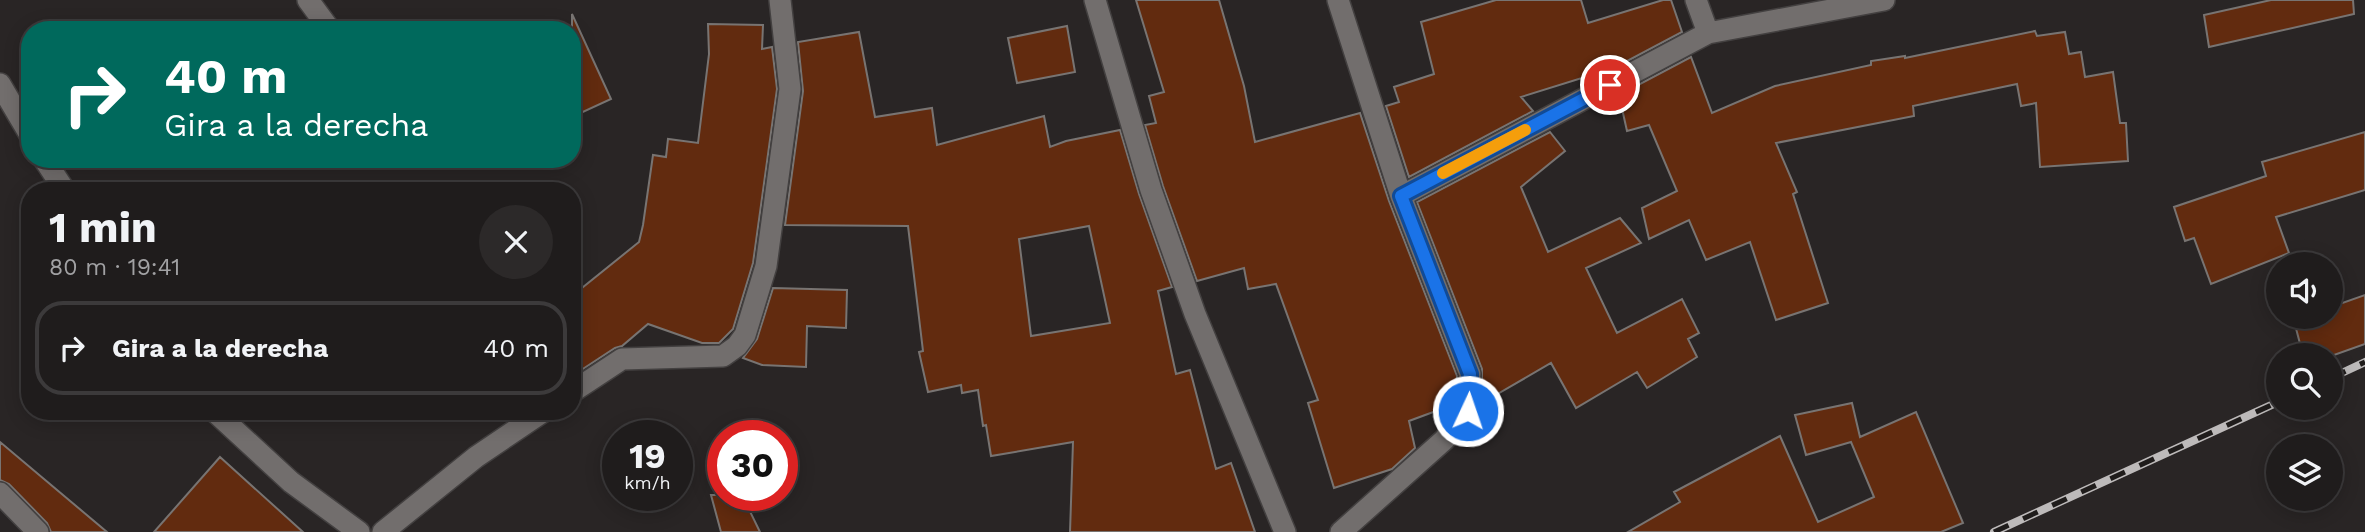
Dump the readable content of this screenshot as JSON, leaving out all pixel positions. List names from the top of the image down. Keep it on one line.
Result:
{"page":{"turn":["40 m","Gira a la derecha"],"heading":["1 min","80 m · 19:41"],"list":[{"name":"Gira a la derecha","value":"40 m"}],"speed":"19 km/h","limit":"30"}}
